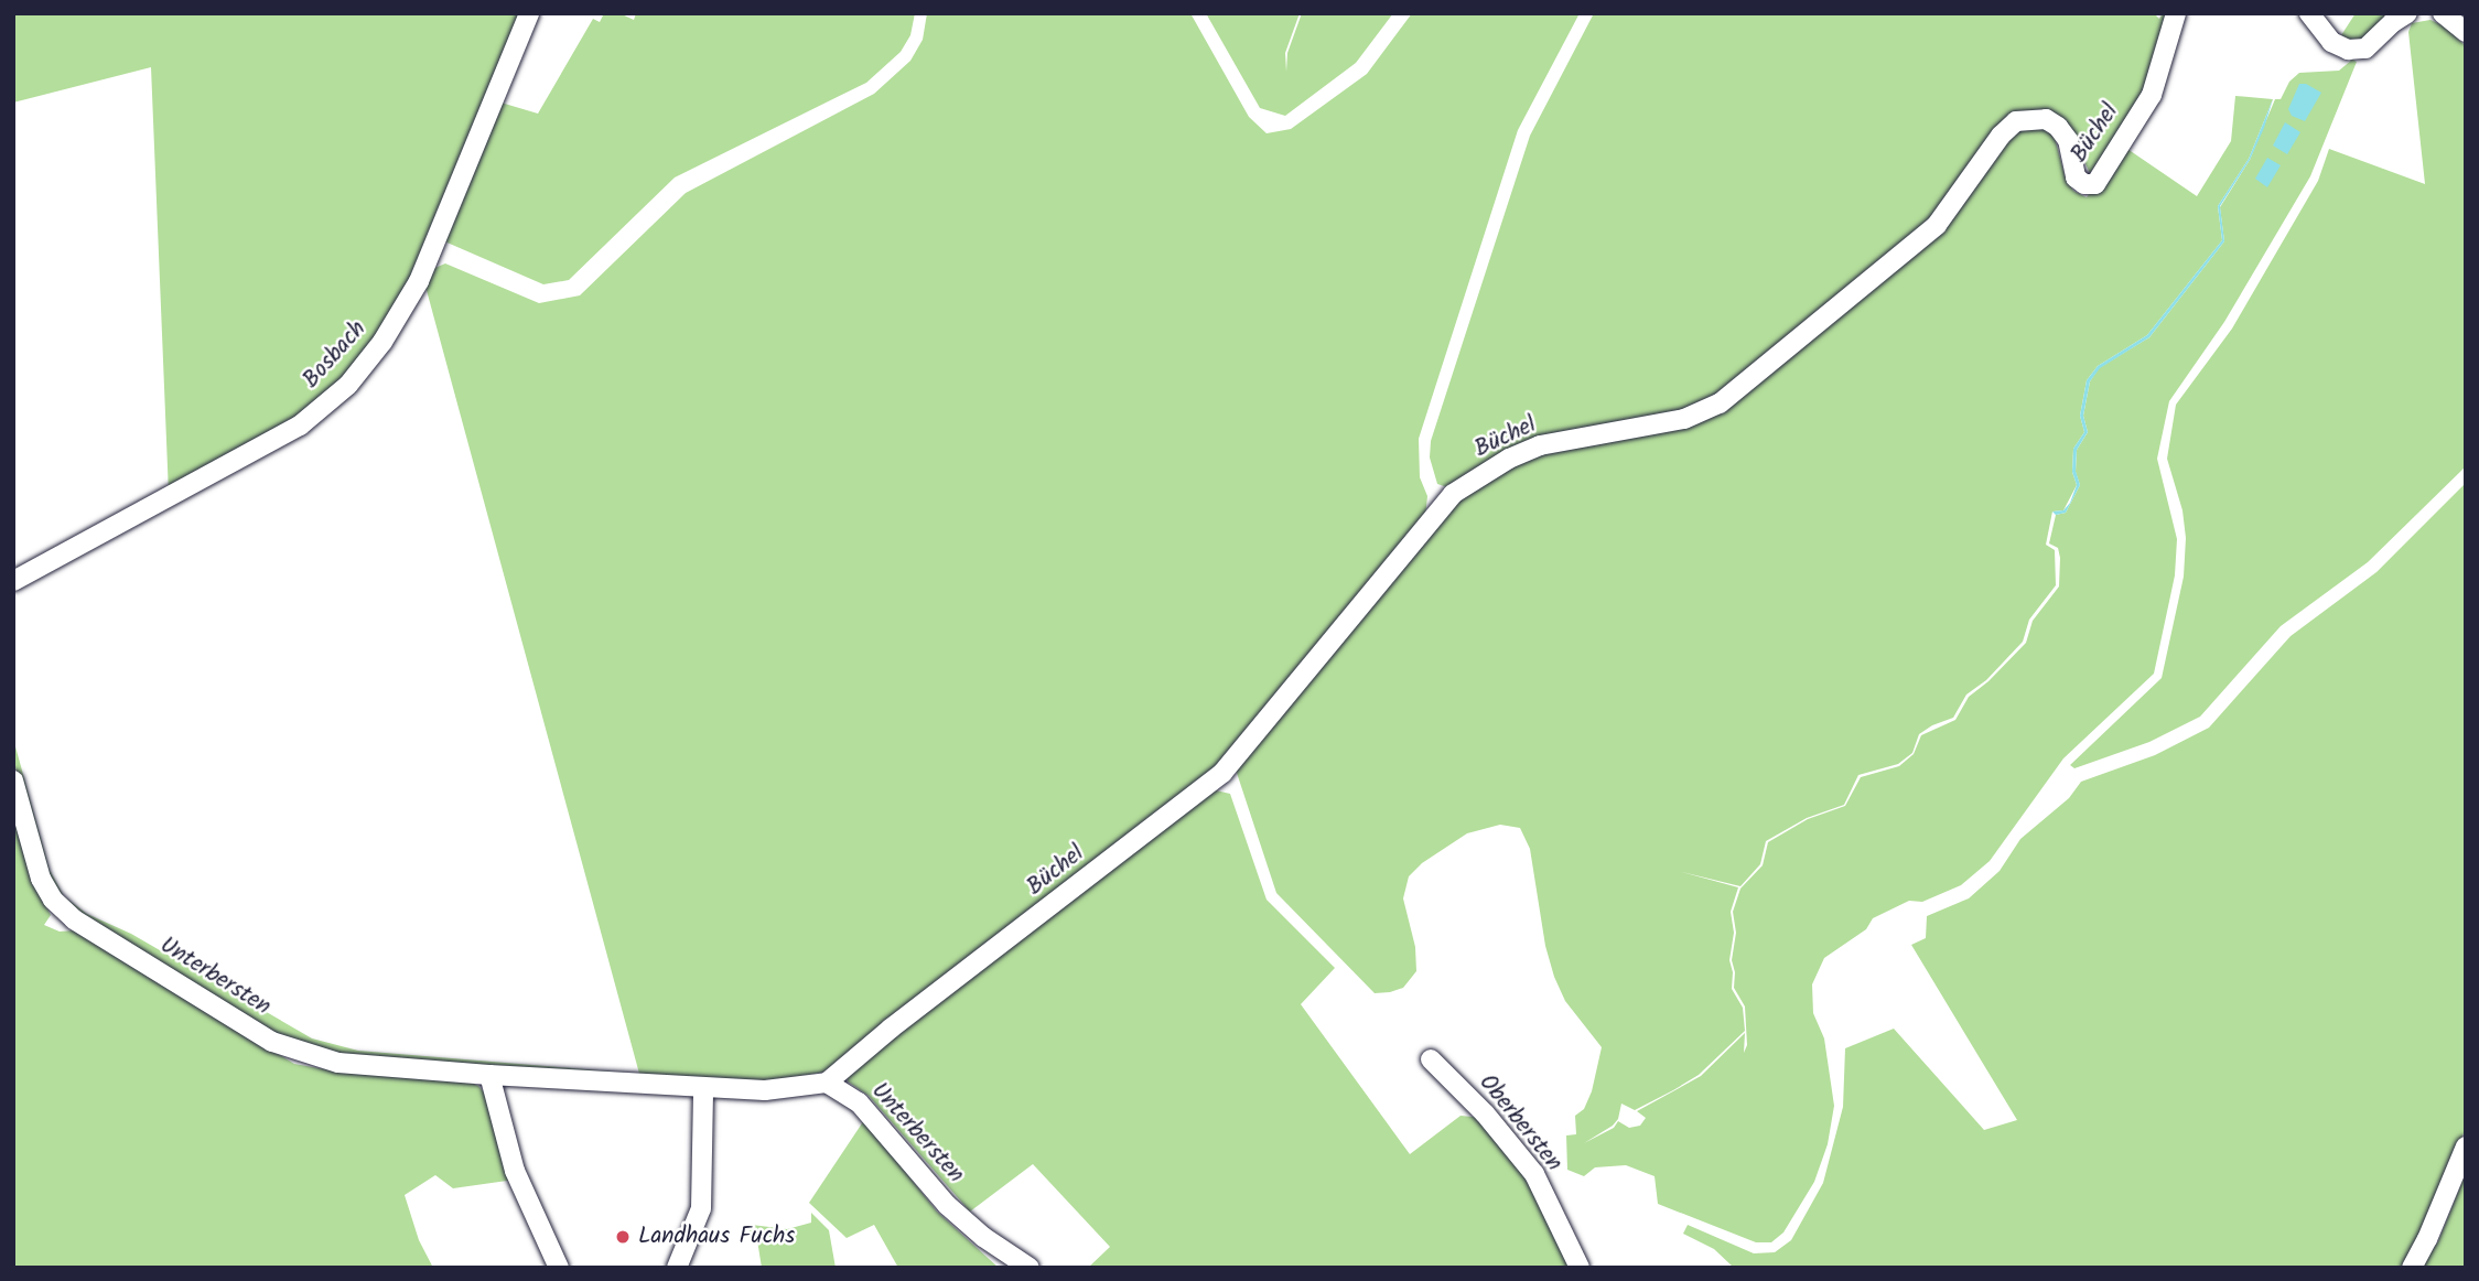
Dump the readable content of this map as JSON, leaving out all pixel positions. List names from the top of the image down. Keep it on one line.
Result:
{"streets":{"street":["Büchel","Bosbach","Unterbersten","Oberbersten"]},"crossings":[["Büchel","Unterbersten"]],"places":["Landhaus Fuchs"]}
